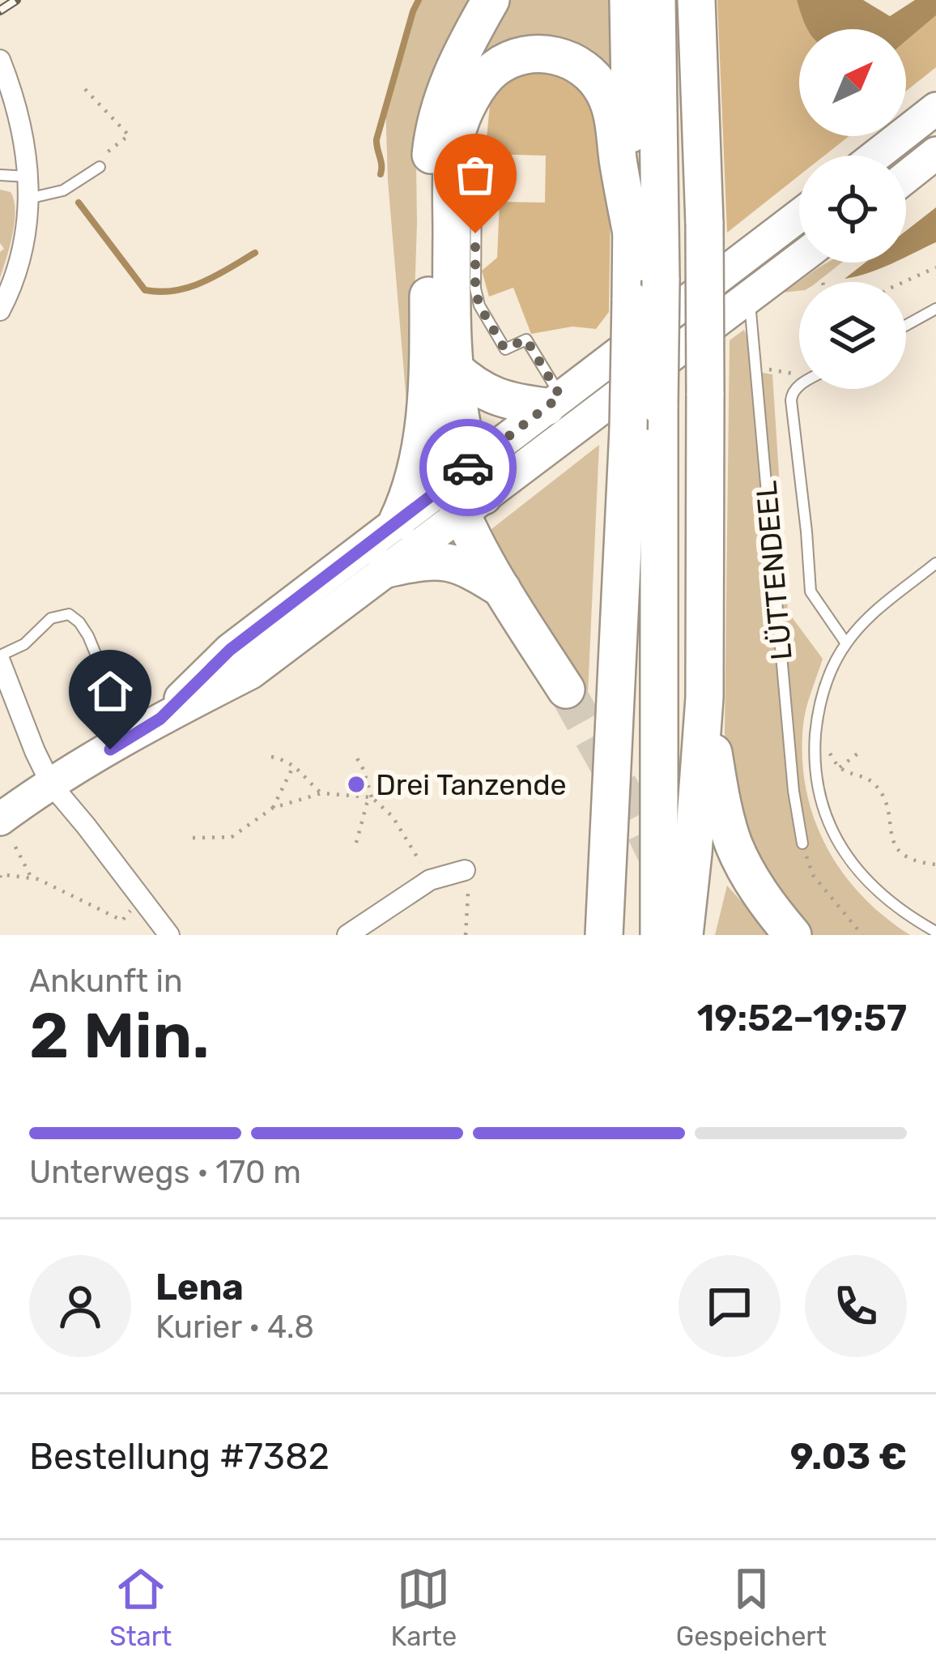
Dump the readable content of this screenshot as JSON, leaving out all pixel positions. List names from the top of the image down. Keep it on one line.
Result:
{"streets":{"lane":["LÜTTENDEEL"]},"places":["Drei Tanzende"],"north":"top right","page":{"heading":["2 Min.","Ankunft in","19:52–19:57"],"panel":["Lena","Kurier · 4.8","Bestellung #7382","9.03 €"],"bar":"Unterwegs · 170 m","tabs":["Start","Karte","Gespeichert"]}}
